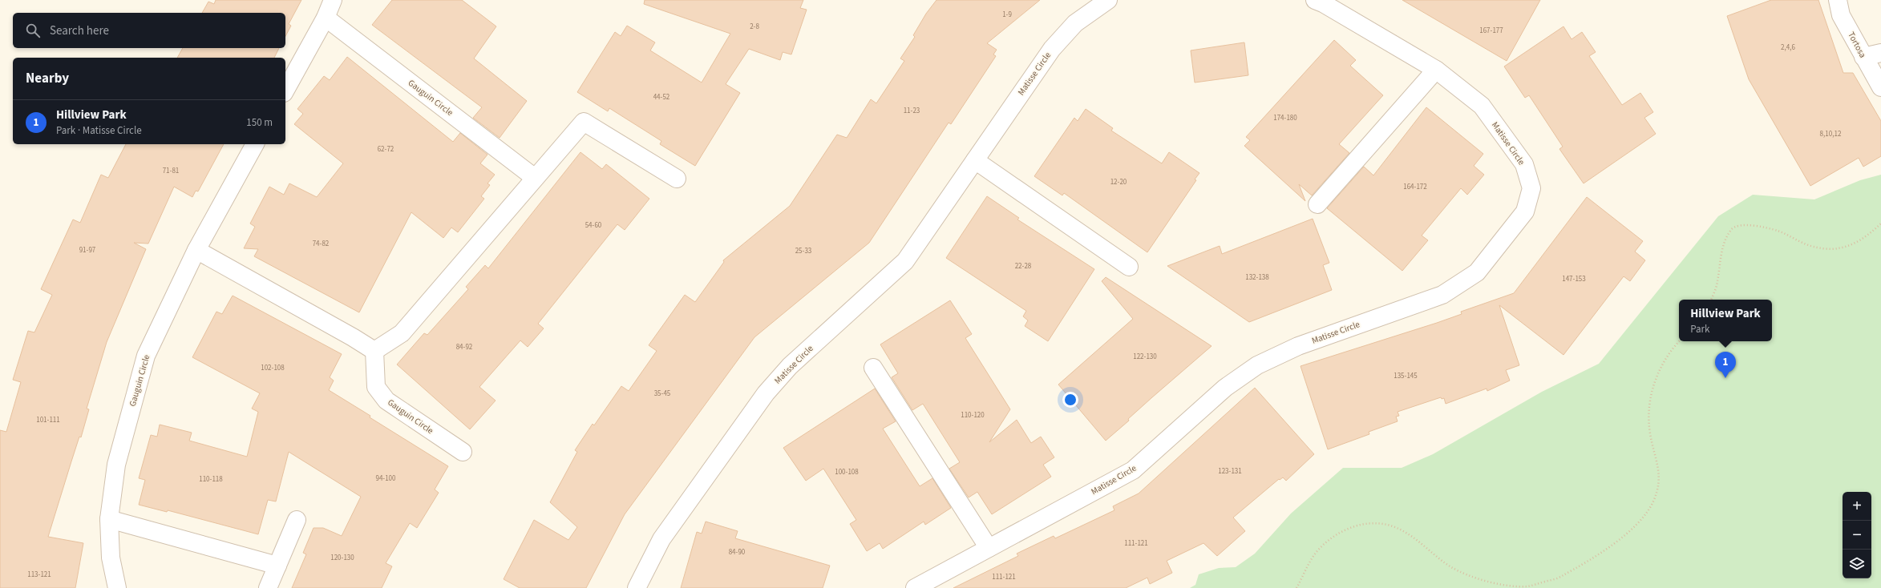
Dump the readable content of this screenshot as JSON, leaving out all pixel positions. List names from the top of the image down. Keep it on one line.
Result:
{"streets":{"street":["Tortosa","Matisse Circle","Gauguin Circle"]},"house_numbers":["1-9","2-8","167-177","2,4,6","44-52","11-23","174-180","8,10,12","62-72","71-81","12-20","164-172","54-60","74-82","91-97","25-33","22-28","132-138","147-153","84-92","122-130","102-108","135-145","35-45","110-120","101-111","123-131","100-108","94-100","110-118","111-121","84-90","120-130","113-121","111-121"],"page":{"search":"Search here","heading":"Nearby","list":[{"mark":"1","name":"Hillview Park","note":"Park · Matisse Circle","value":"150 m"}],"popup":["Hillview Park","Park"],"pins":"1","map_buttons":["+","−"]}}
